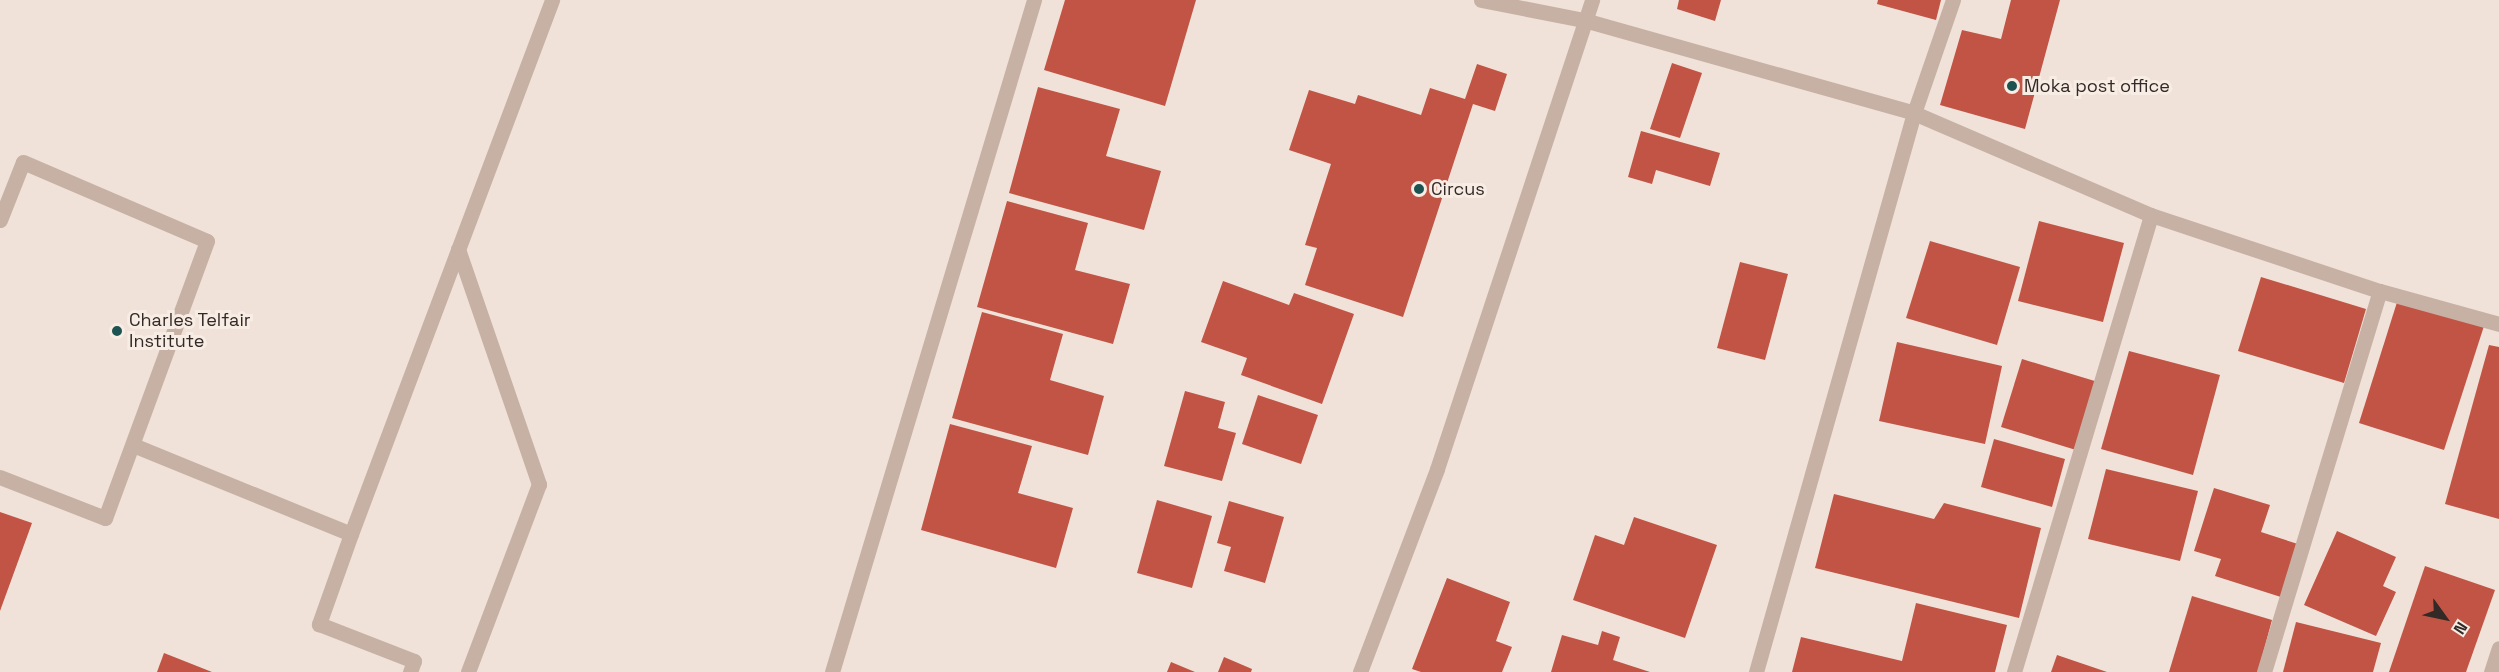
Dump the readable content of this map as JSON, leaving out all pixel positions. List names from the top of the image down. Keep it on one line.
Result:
{"places":["Moka post office","Circus","Charles Telfair Institute"],"north":"bottom right"}
